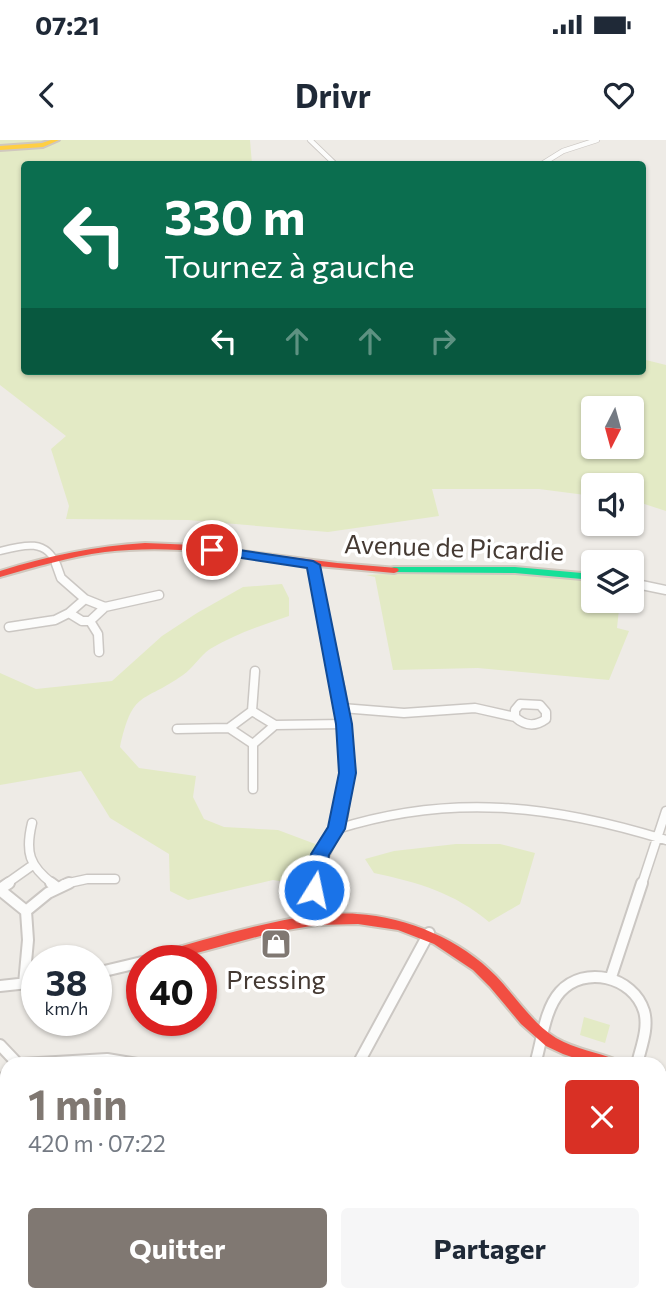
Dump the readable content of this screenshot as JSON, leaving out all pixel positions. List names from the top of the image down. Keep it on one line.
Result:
{"streets":{"street":["Avenue de Picardie"]},"places":{"shop":["Pressing"]},"north":"bottom","page":{"status":"07:21","header":"Drivr","turn":["330 m","Tournez à gauche"],"speed":"38 km/h","limit":"40","heading":["1 min","420 m · 07:22"],"buttons":["Quitter","Partager"]}}
